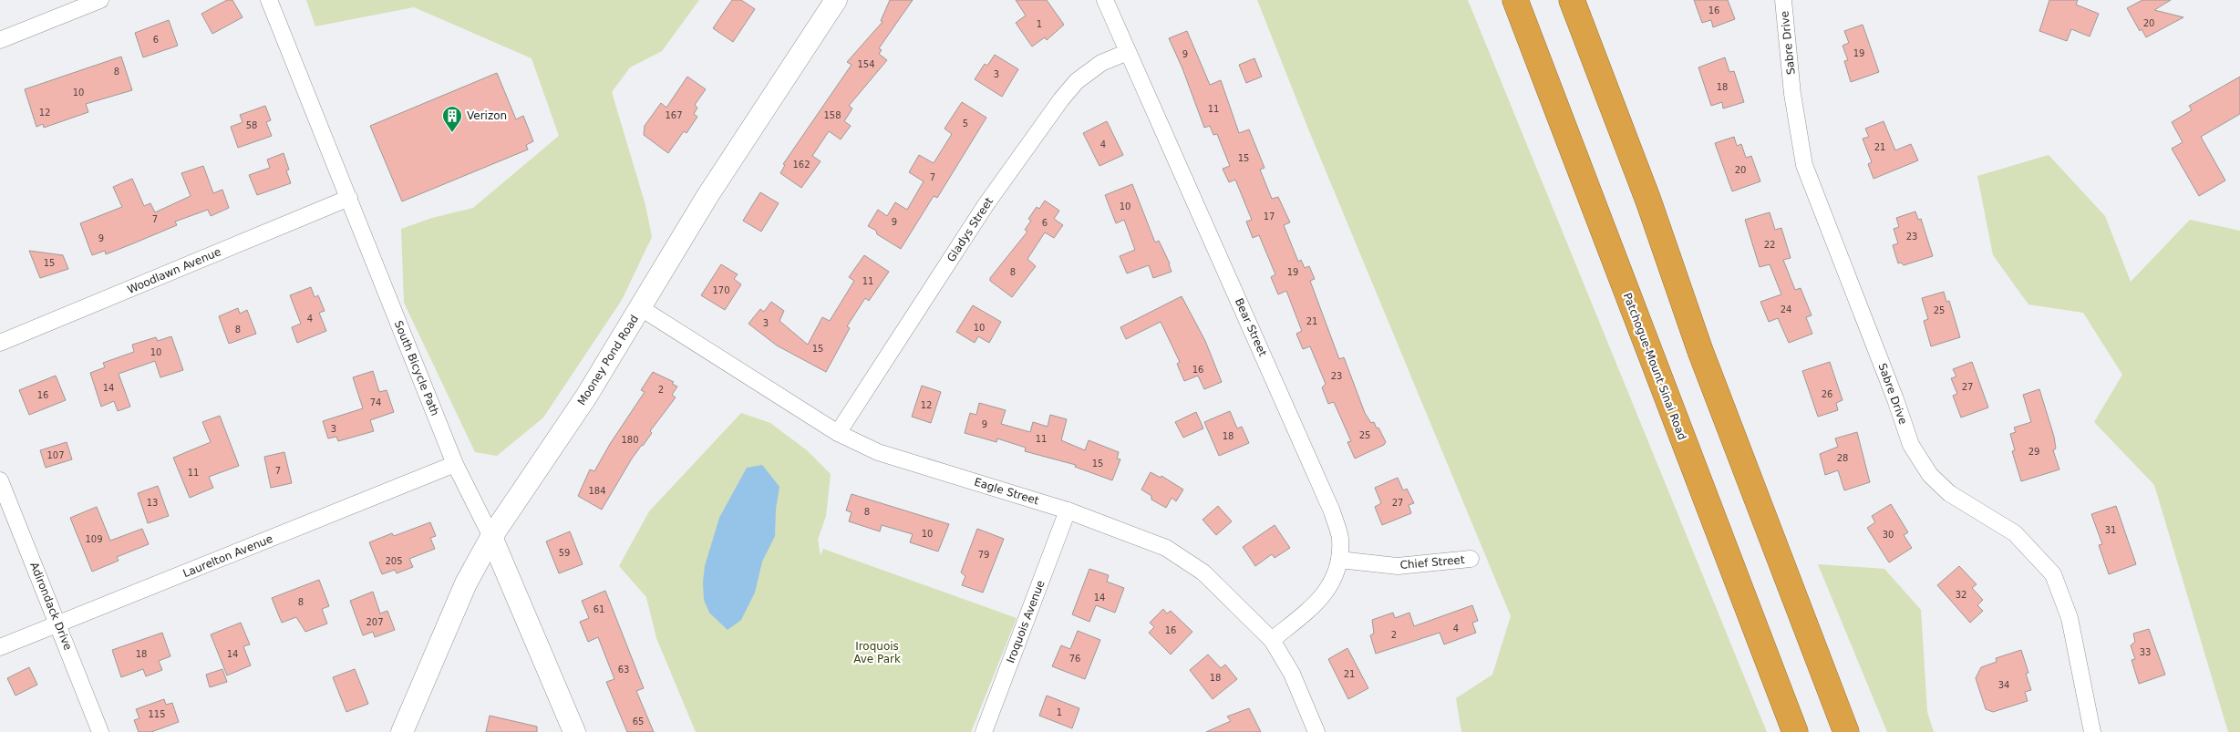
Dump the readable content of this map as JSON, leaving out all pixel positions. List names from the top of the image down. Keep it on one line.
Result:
{"streets":{"highway":["Patchogue-Mount Sinai Road"],"street":["Sabre Drive","Gladys Street","Woodlawn Avenue","Bear Street","Mooney Pond Road","South Bicycle Path","Eagle Street","Laurelton Avenue","Chief Street","Adirondack Drive","Iroquois Avenue"]},"crossings":[["Gladys Street","Bear Street"],["Gladys Street","Eagle Street"],["Woodlawn Avenue","South Bicycle Path"],["Bear Street","Eagle Street"],["Bear Street","Chief Street"],["Mooney Pond Road","South Bicycle Path"],["Mooney Pond Road","Eagle Street"],["South Bicycle Path","Laurelton Avenue"],["Eagle Street","Iroquois Avenue"],["Laurelton Avenue","Adirondack Drive"]],"parks":["Iroquois Ave Park"],"places":{"building":["Verizon"]},"house_numbers":["16","20","1","6","19","9","154","8","3","18","10","11","12","167","158","5","58","4","21","15","162","20","7","10","17","7","9","6","23","9","22","15","8","19","11","170","24","25","4","21","3","10","8","15","10","16","23","27","14","2","26","16","74","12","9","3","25","18","11","180","29","107","28","15","7","11","184","13","27","8","31","10","30","109","59","79","205","32","14","8","61","207","4","16","2","33","18","14","76","63","21","18","34","1","115","65"]}
